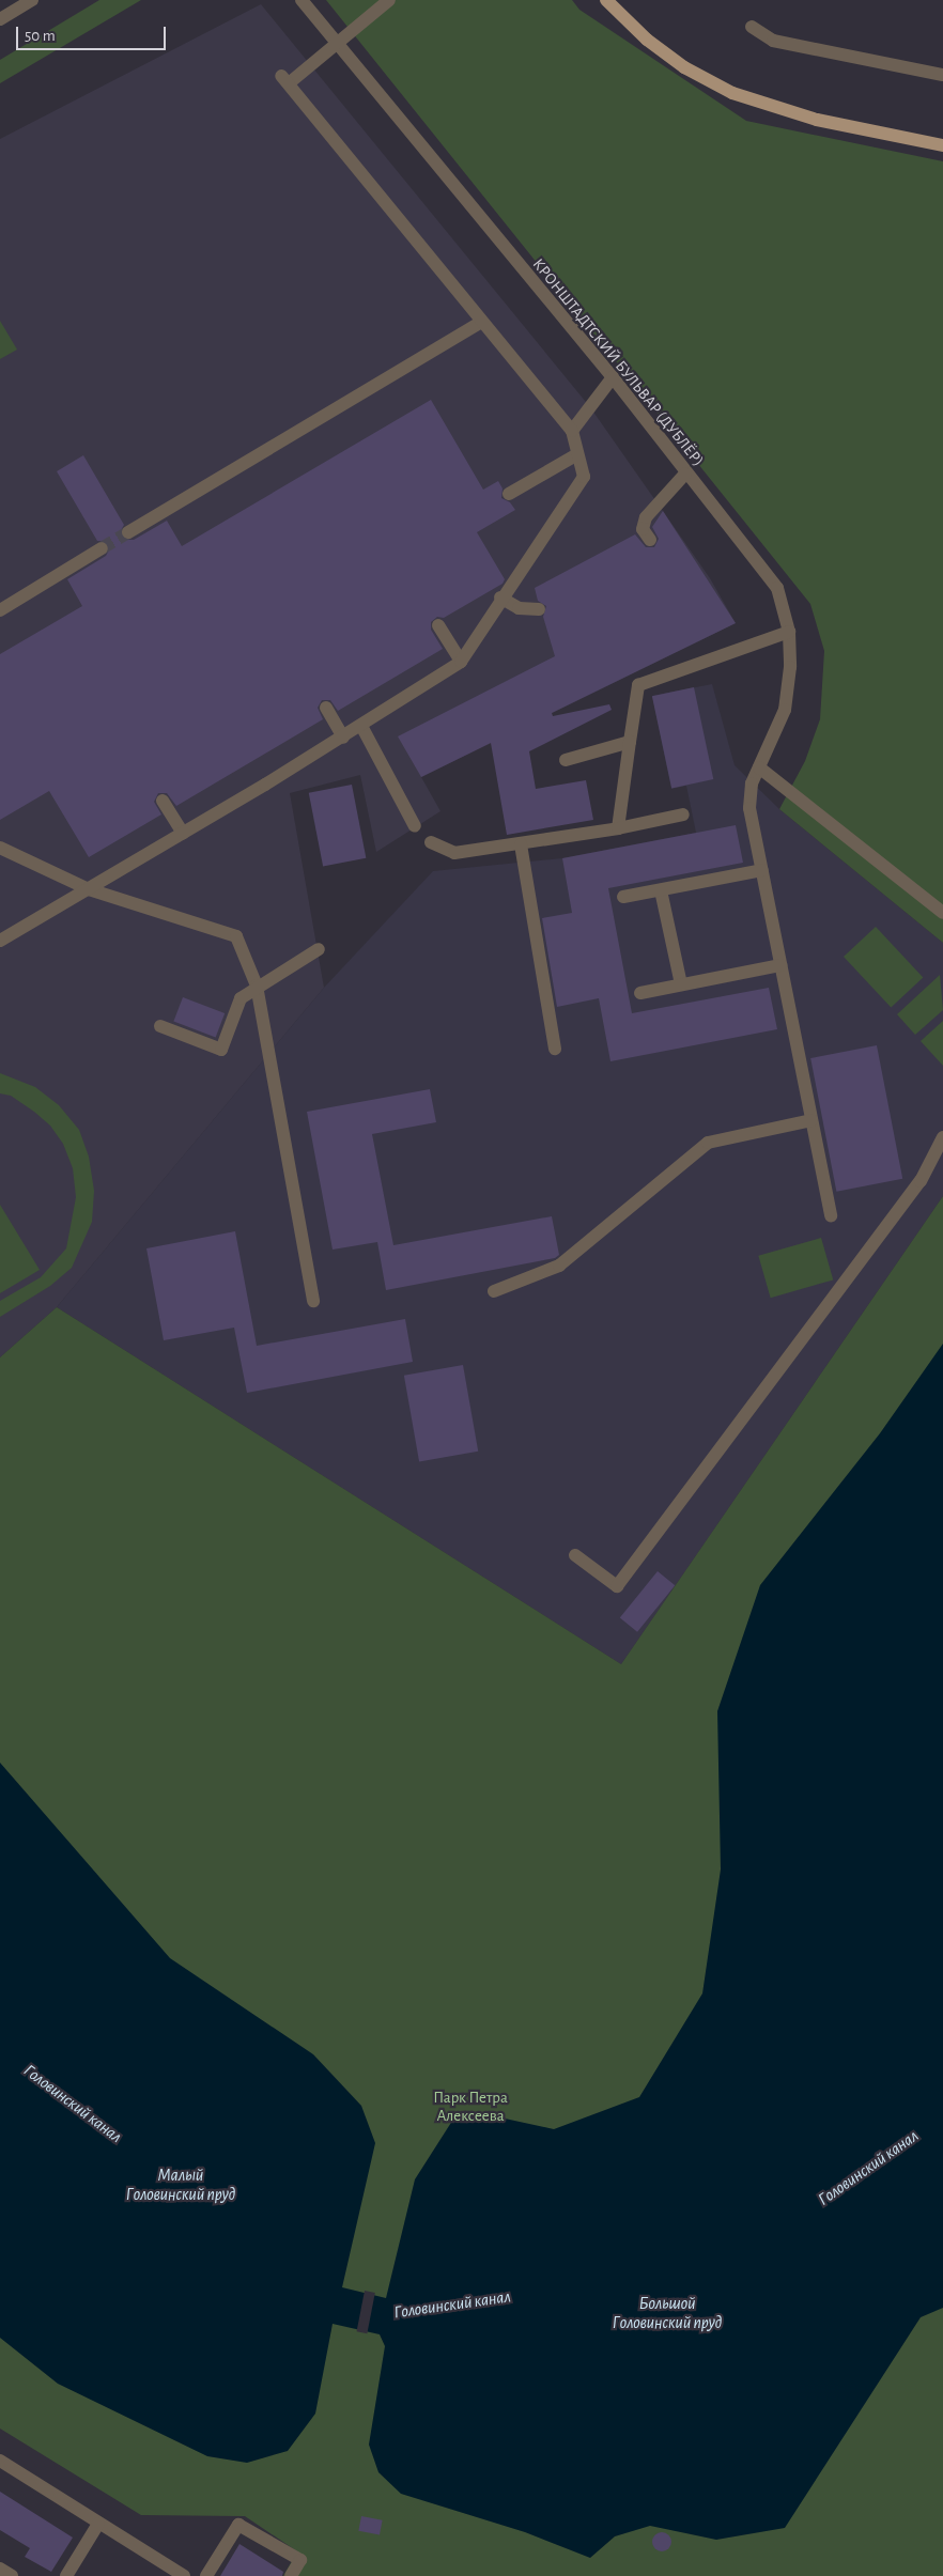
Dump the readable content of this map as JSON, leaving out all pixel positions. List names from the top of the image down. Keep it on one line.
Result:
{"streets":{"street":["КРОНШТАДТСКИЙ БУЛЬВАР (ДУБЛЁР)"]},"water":["Головинский канал","Малый Головинский пруд","Большой Головинский пруд"],"parks":["Парк Петра Алексеева"],"scale_bar":"50 m"}
